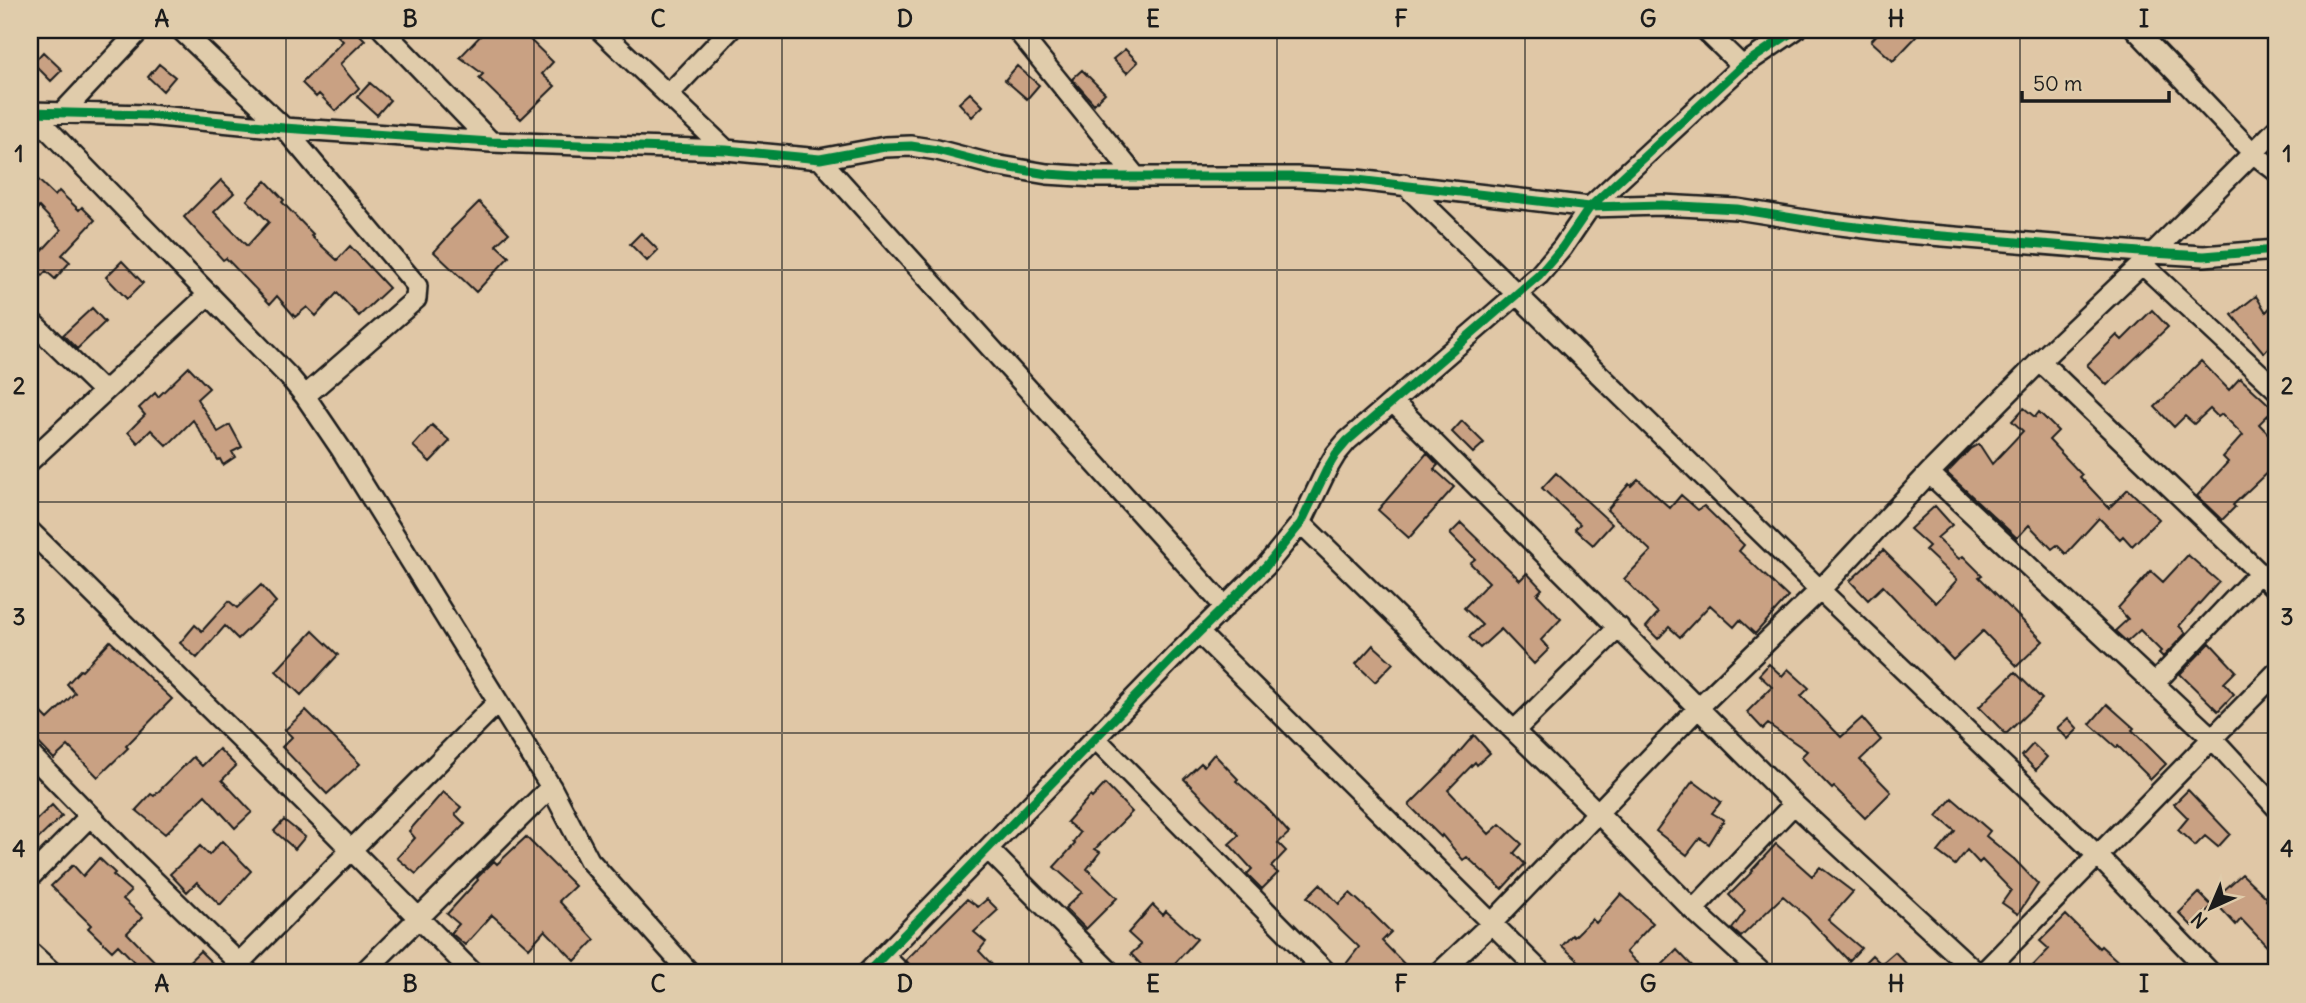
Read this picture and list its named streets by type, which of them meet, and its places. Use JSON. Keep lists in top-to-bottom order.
{
  "scale_bar": "50 m",
  "north": "bottom left",
  "grid": {
    "columns": [
      "A",
      "B",
      "C",
      "D",
      "E",
      "F",
      "G",
      "H",
      "I"
    ],
    "rows": [
      "1",
      "2",
      "3",
      "4"
    ]
  }
}
